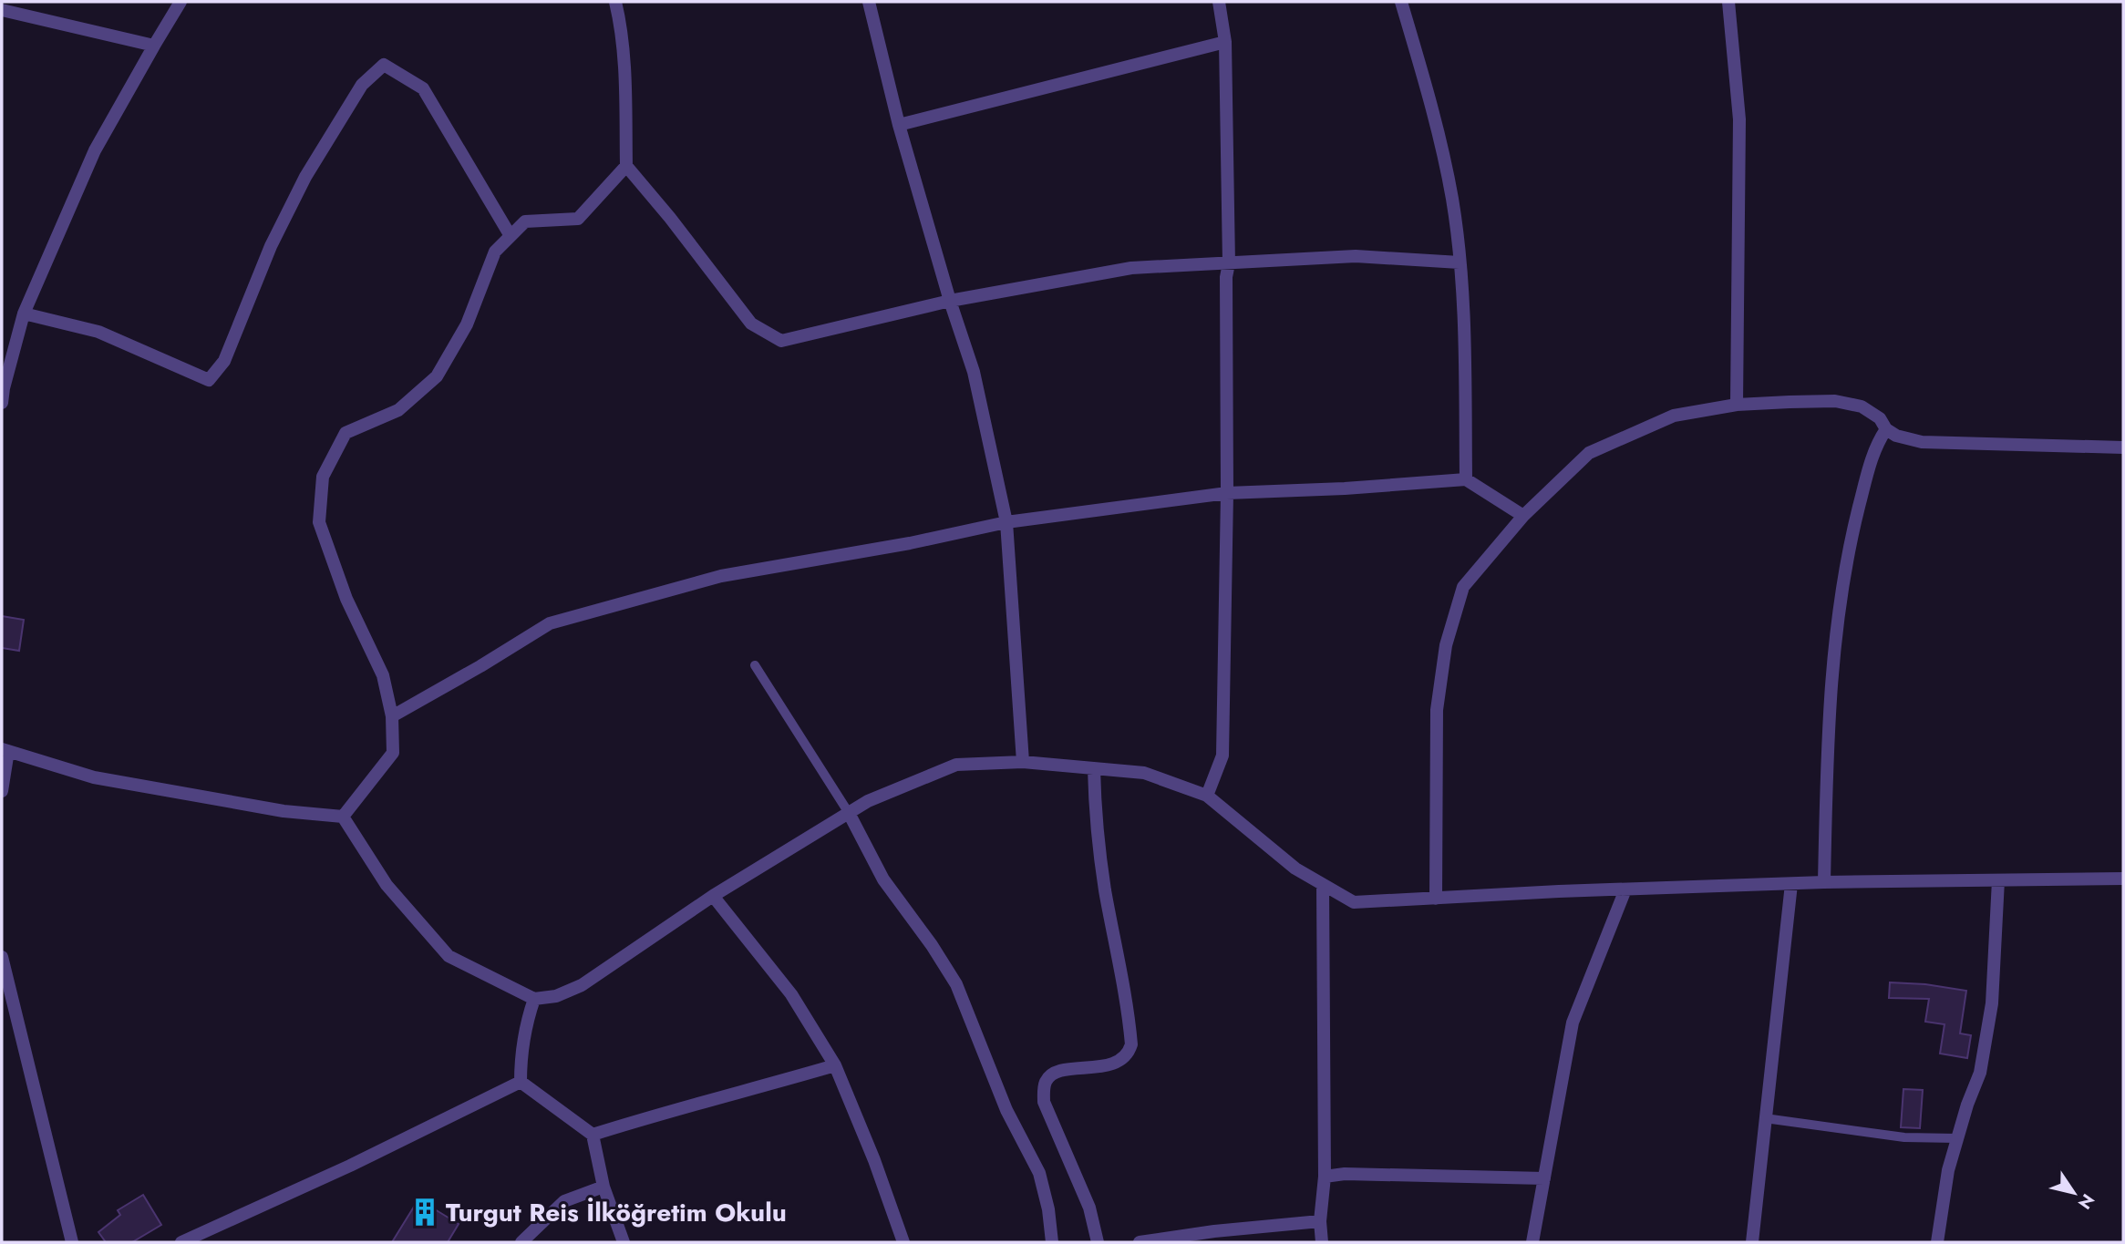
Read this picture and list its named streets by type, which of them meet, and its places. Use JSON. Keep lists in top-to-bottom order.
{
  "places": {
    "building": ["Turgut Reis İlköğretim Okulu"]
  },
  "north": "bottom right"
}
